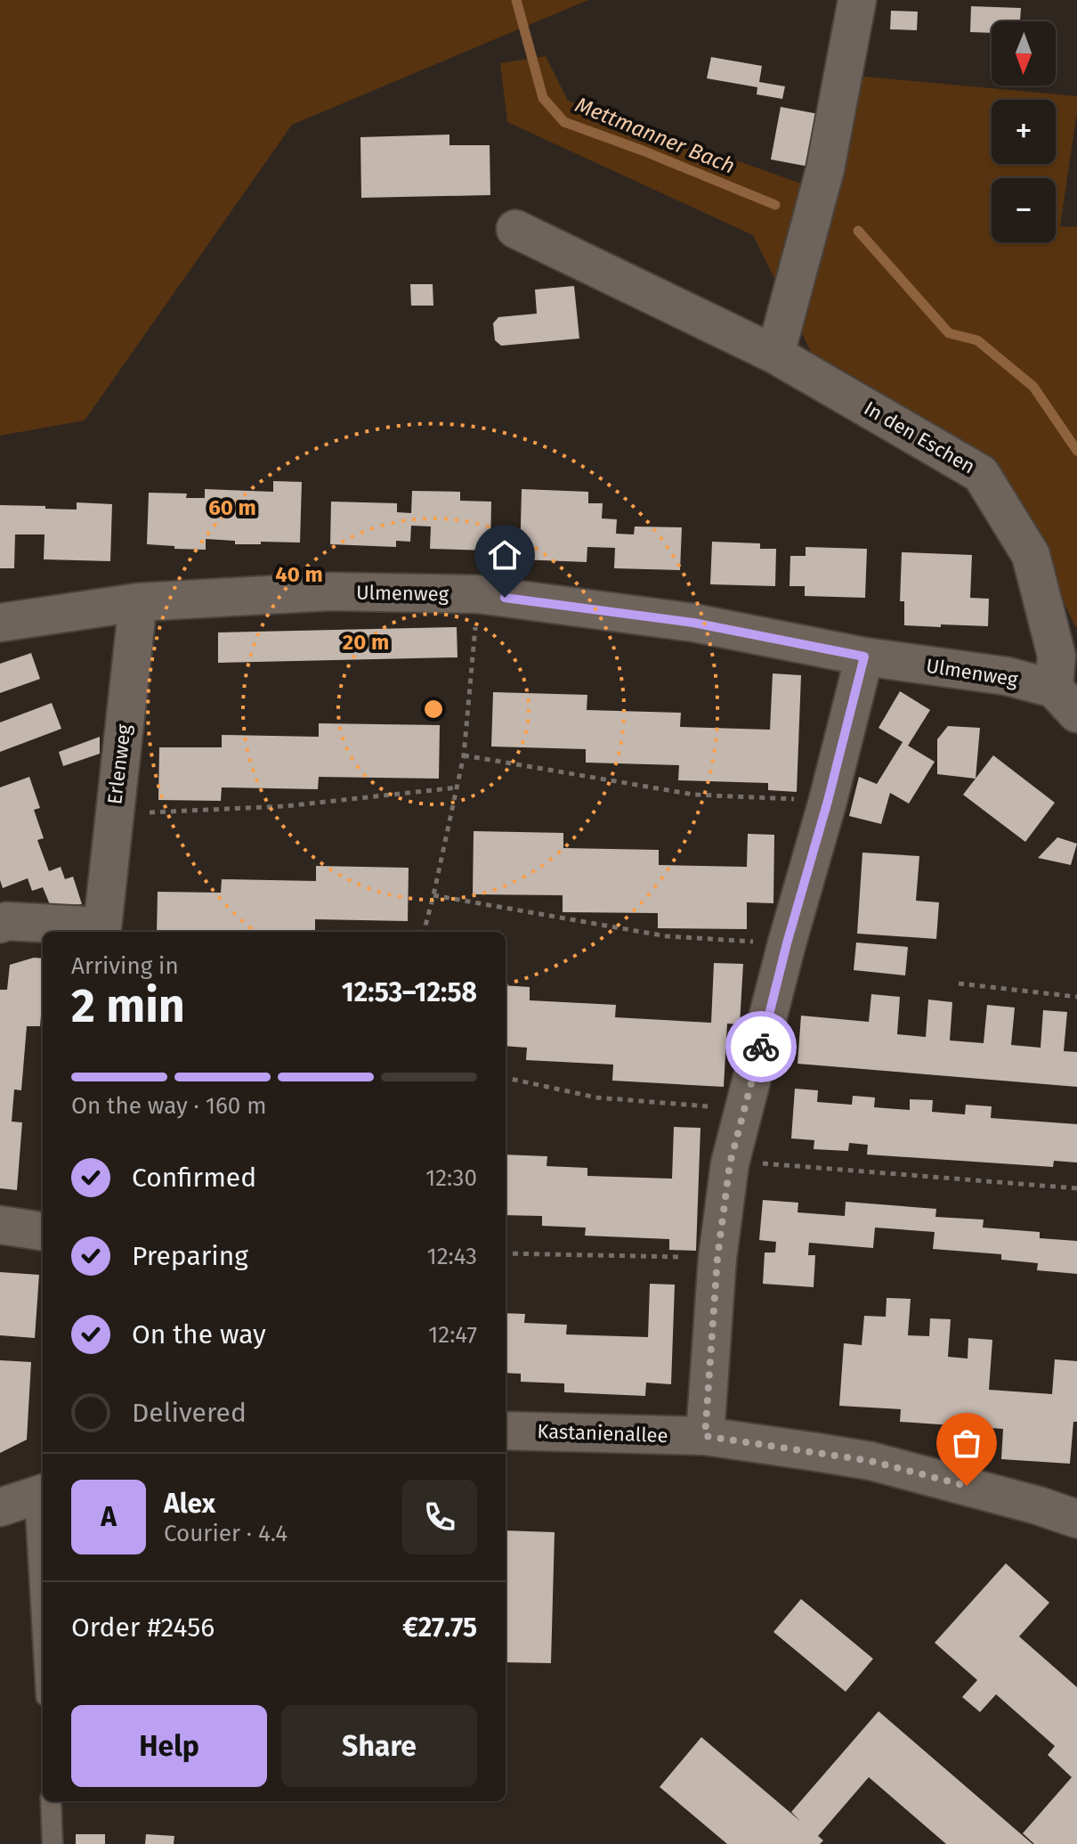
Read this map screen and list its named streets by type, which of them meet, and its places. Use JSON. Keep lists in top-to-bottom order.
{
  "streets": {
    "street": [
      "In den Eschen",
      "Ulmenweg",
      "Erlenweg",
      "Kastanienallee"
    ]
  },
  "crossings": [
    ["In den Eschen", "Ulmenweg"],
    ["Ulmenweg", "Erlenweg"]
  ],
  "water": ["Mettmanner Bach"],
  "north": "bottom",
  "page": {
    "map_buttons": ["+", "−"],
    "heading": ["2 min", "Arriving in", "12:53–12:58"],
    "panel": [
      "Alex",
      "Courier · 4.4",
      "Order #2456",
      "€27.75"
    ],
    "bar": "On the way · 160 m",
    "list": [
      ["Confirmed", "12:30"],
      ["Preparing", "12:43"],
      ["On the way", "12:47"],
      "Delivered"
    ],
    "round": "A",
    "buttons": ["Help", "Share"]
  },
  "rings": ["60 m", "40 m", "20 m"]
}
